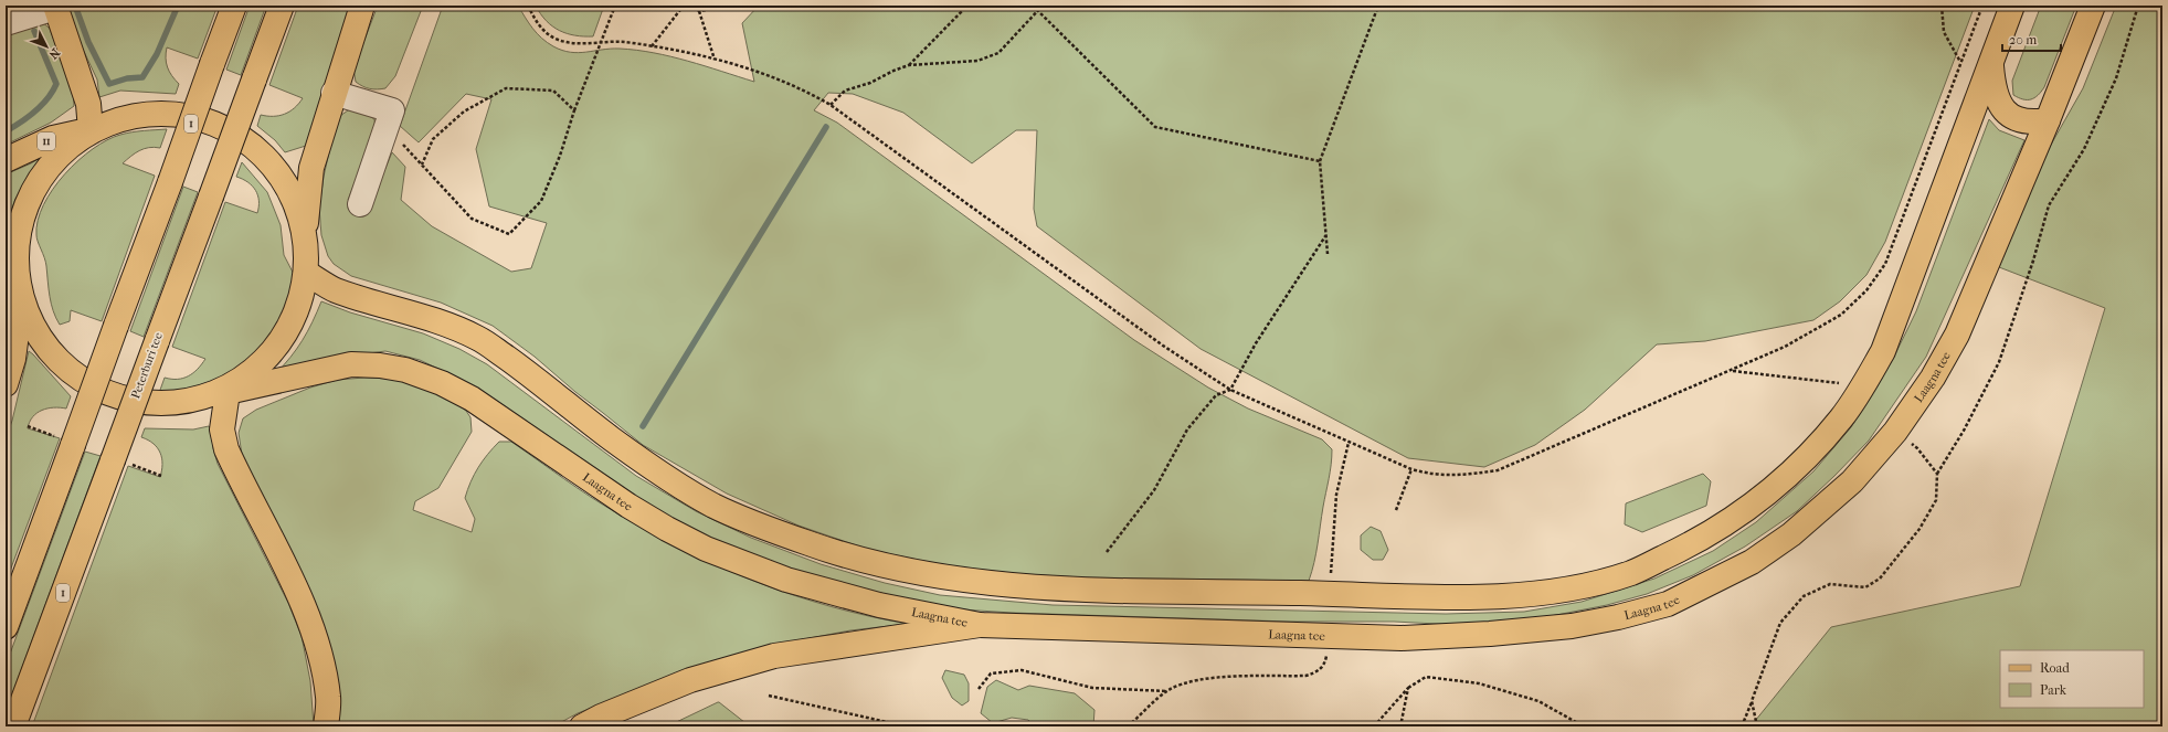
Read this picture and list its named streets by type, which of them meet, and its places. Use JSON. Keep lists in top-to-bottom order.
{
  "streets": {
    "main road": [
      "1",
      "11",
      "Peterburi tee",
      "Laagna tee"
    ]
  },
  "legend": ["Road", "Park"],
  "scale_bar": "20 m",
  "north": "bottom right"
}
